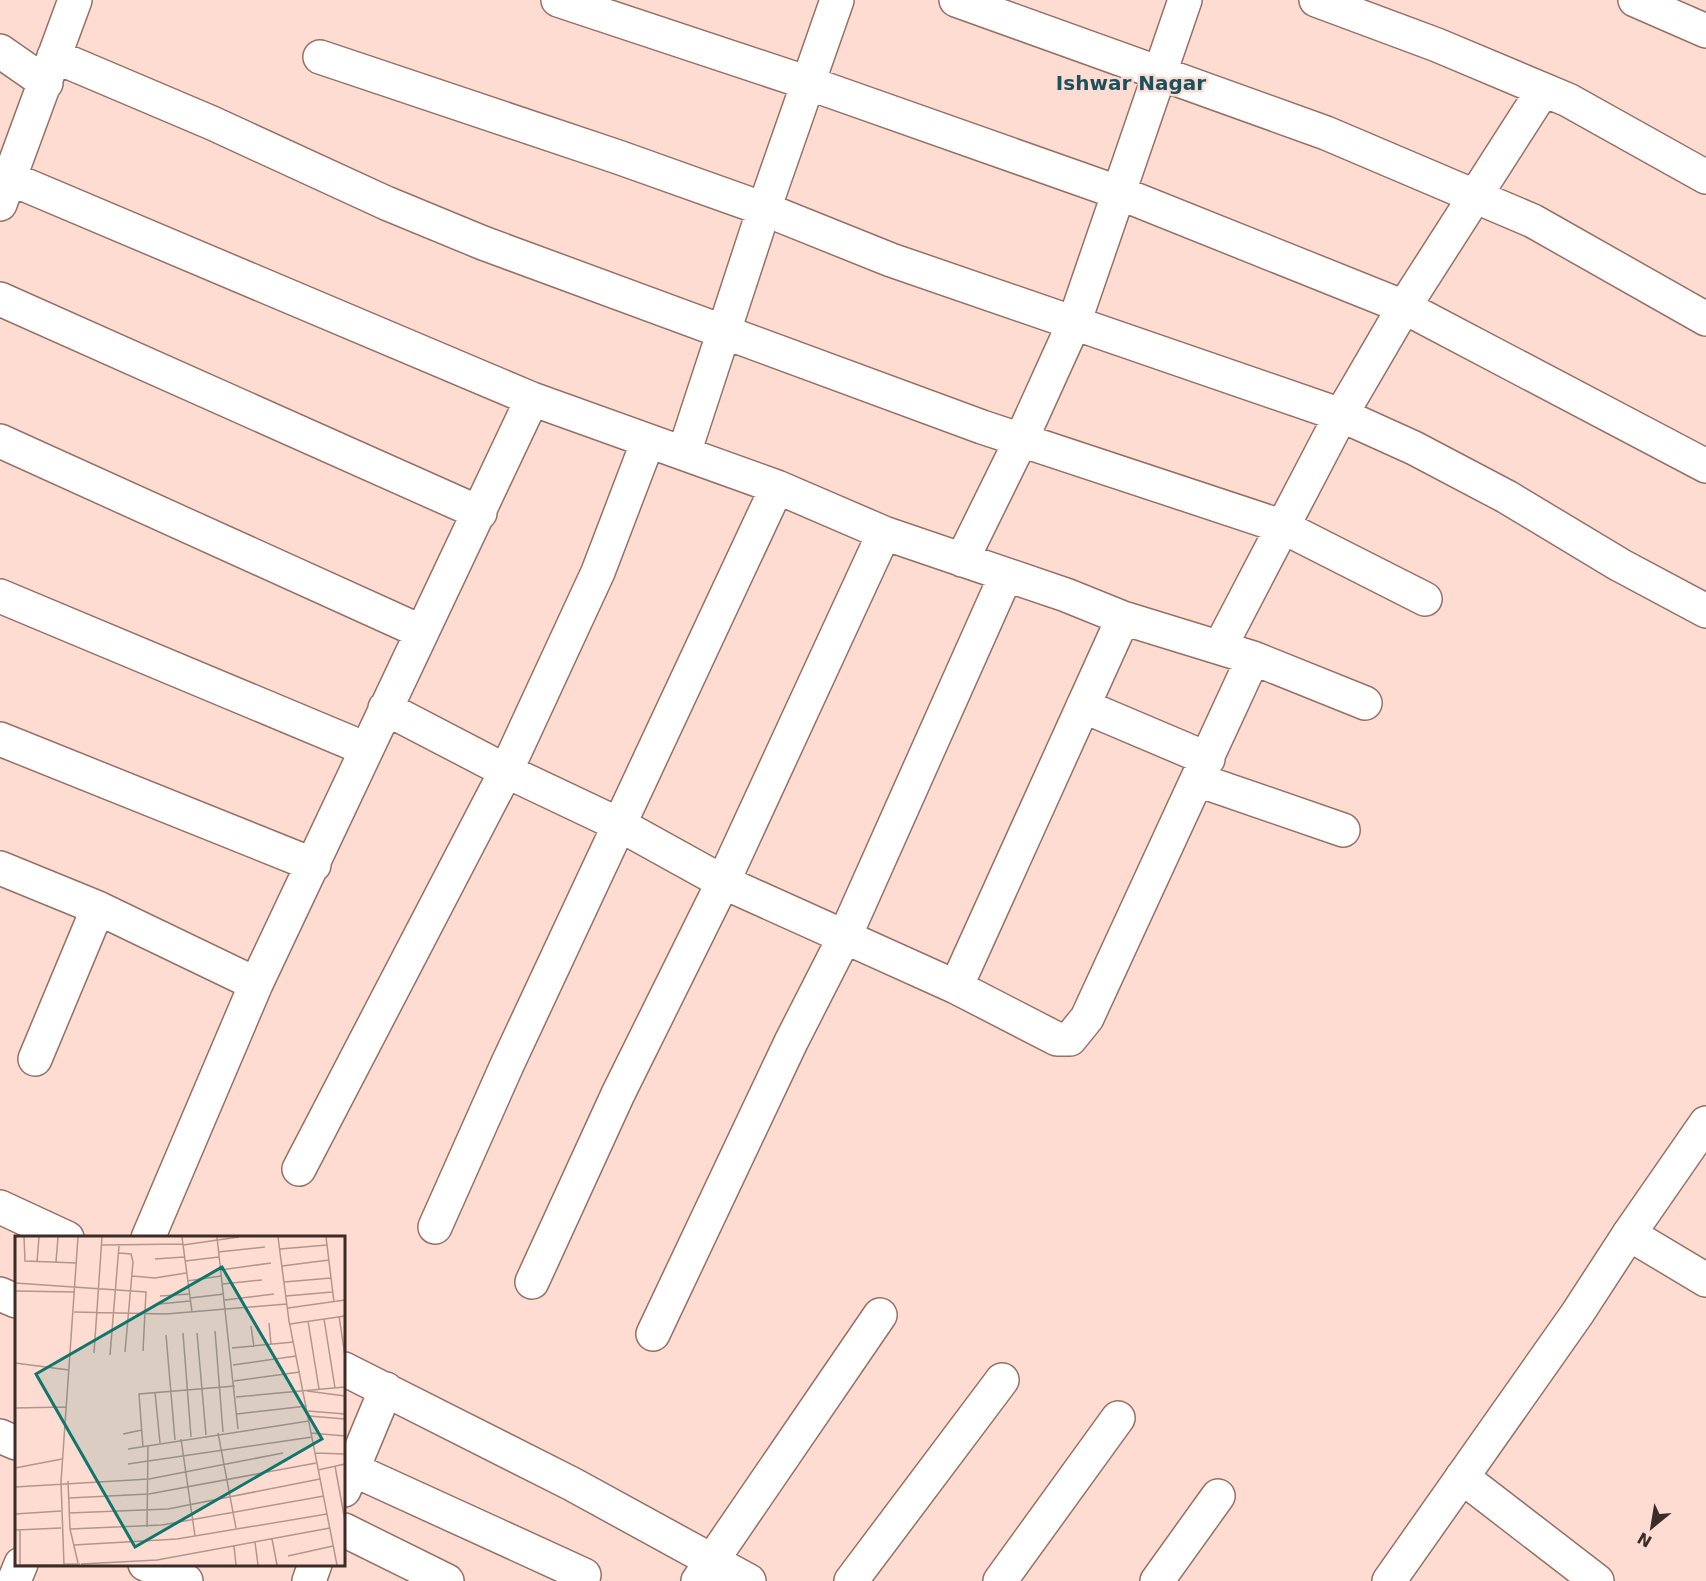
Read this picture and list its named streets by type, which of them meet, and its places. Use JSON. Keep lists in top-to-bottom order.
{
  "districts": ["Ishwar Nagar"],
  "north": "bottom left"
}
